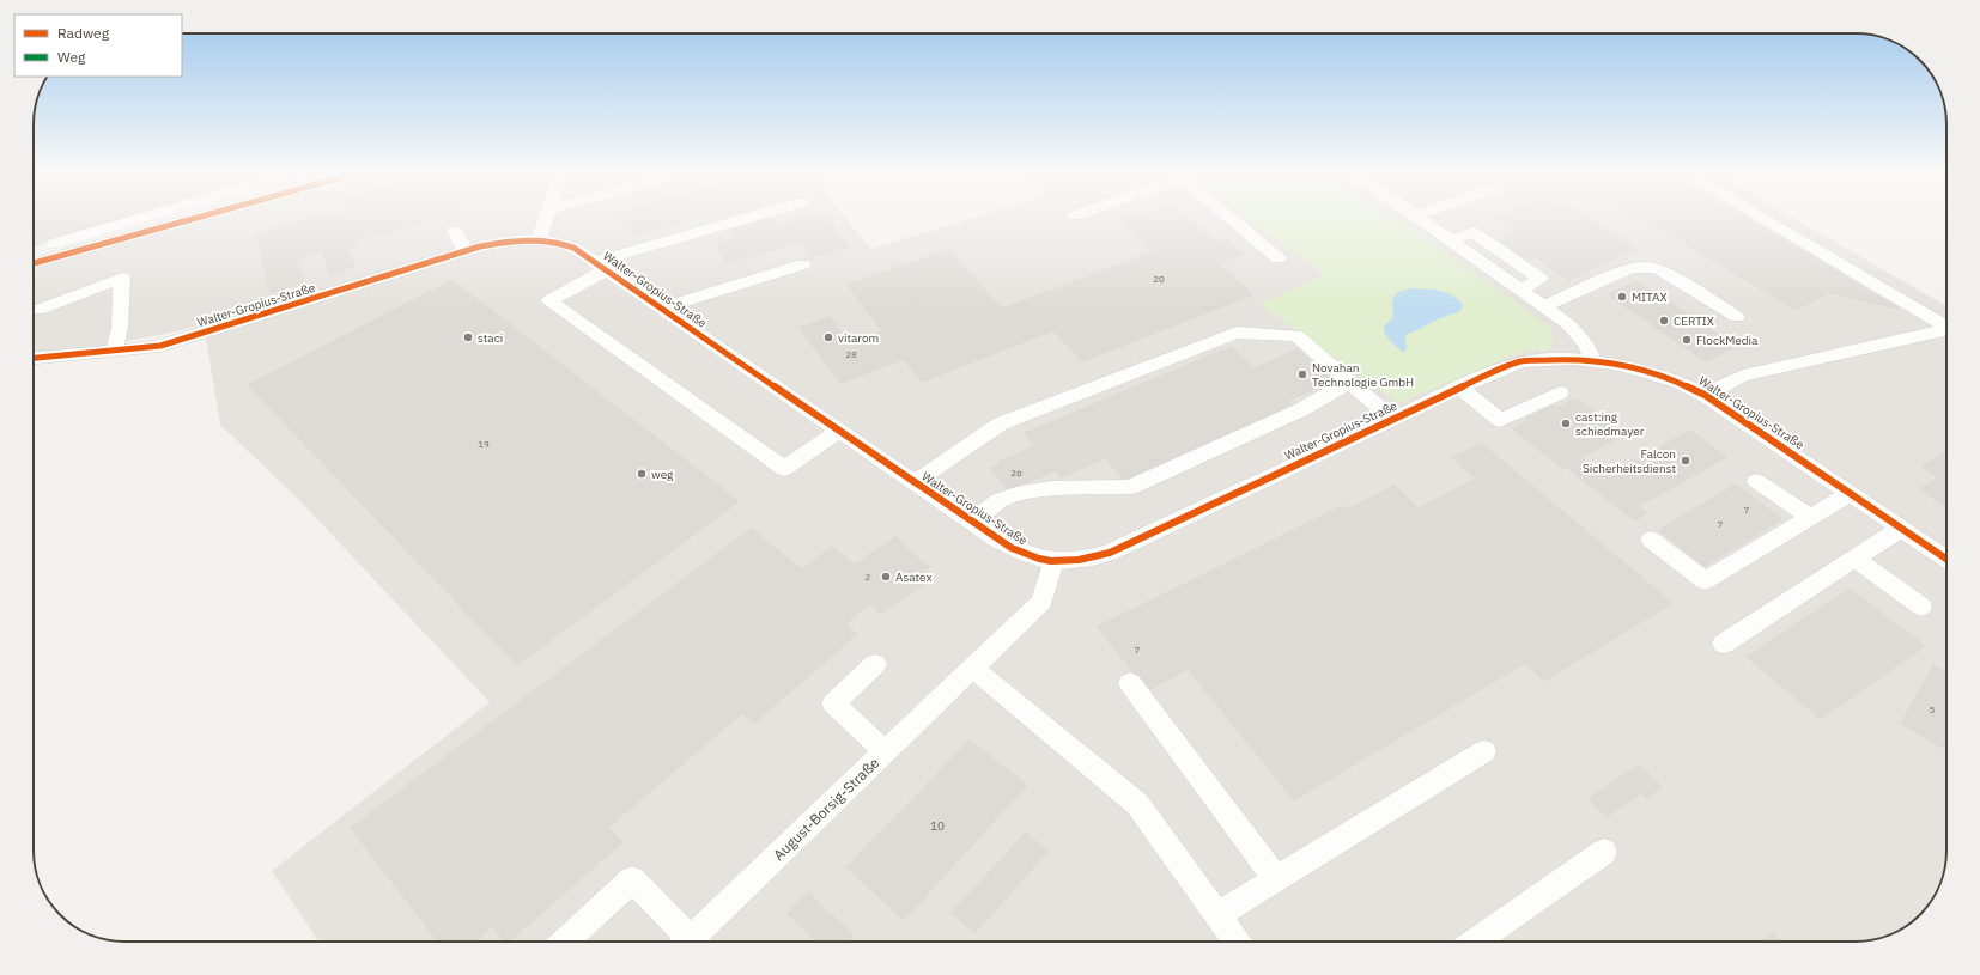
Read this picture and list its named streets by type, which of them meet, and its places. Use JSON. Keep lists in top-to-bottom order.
{
  "streets": {
    "street": ["Walter-Gropius-Straße", "August-Borsig-Straße"]
  },
  "crossings": [
    ["Walter-Gropius-Straße", "August-Borsig-Straße"]
  ],
  "places": [
    "MITAX",
    "CERTIX",
    "staci",
    "vitarom",
    "FlockMedia",
    "Novahan Technologie GmbH",
    "cast:ing schiedmayer",
    "Falcon Sicherheitsdienst",
    "weg",
    "Asatex"
  ],
  "house_numbers": [
    "20",
    "28",
    "19",
    "26",
    "7",
    "7",
    "2",
    "7",
    "5",
    "10"
  ],
  "legend": ["Radweg", "Weg"]
}
